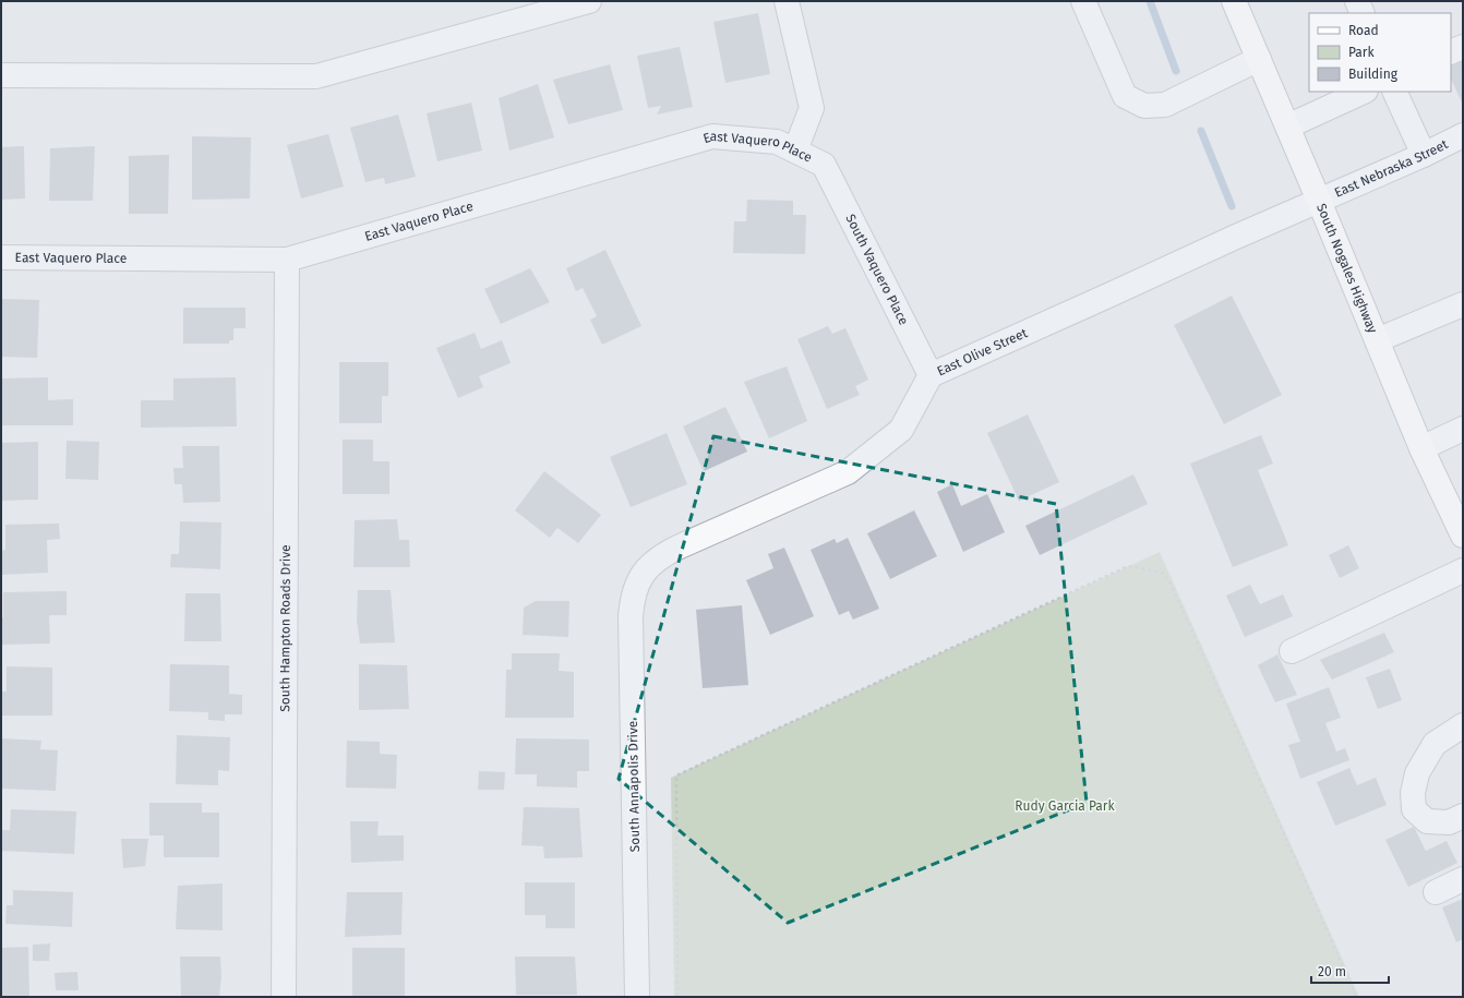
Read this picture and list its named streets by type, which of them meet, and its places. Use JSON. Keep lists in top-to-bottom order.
{
  "streets": {
    "main road": ["South Nogales Highway"],
    "street": [
      "East Vaquero Place",
      "East Nebraska Street",
      "South Vaquero Place",
      "East Olive Street",
      "South Hampton Roads Drive",
      "South Annapolis Drive"
    ]
  },
  "crossings": [
    ["East Vaquero Place", "South Vaquero Place"],
    ["East Vaquero Place", "South Hampton Roads Drive"],
    ["East Nebraska Street", "South Nogales Highway"],
    ["East Nebraska Street", "East Olive Street"],
    ["South Nogales Highway", "East Olive Street"],
    ["South Vaquero Place", "East Olive Street"],
    ["East Olive Street", "South Annapolis Drive"]
  ],
  "parks": ["Rudy Garcia Park"],
  "legend": ["Road", "Park", "Building"],
  "scale_bar": "20 m"
}
